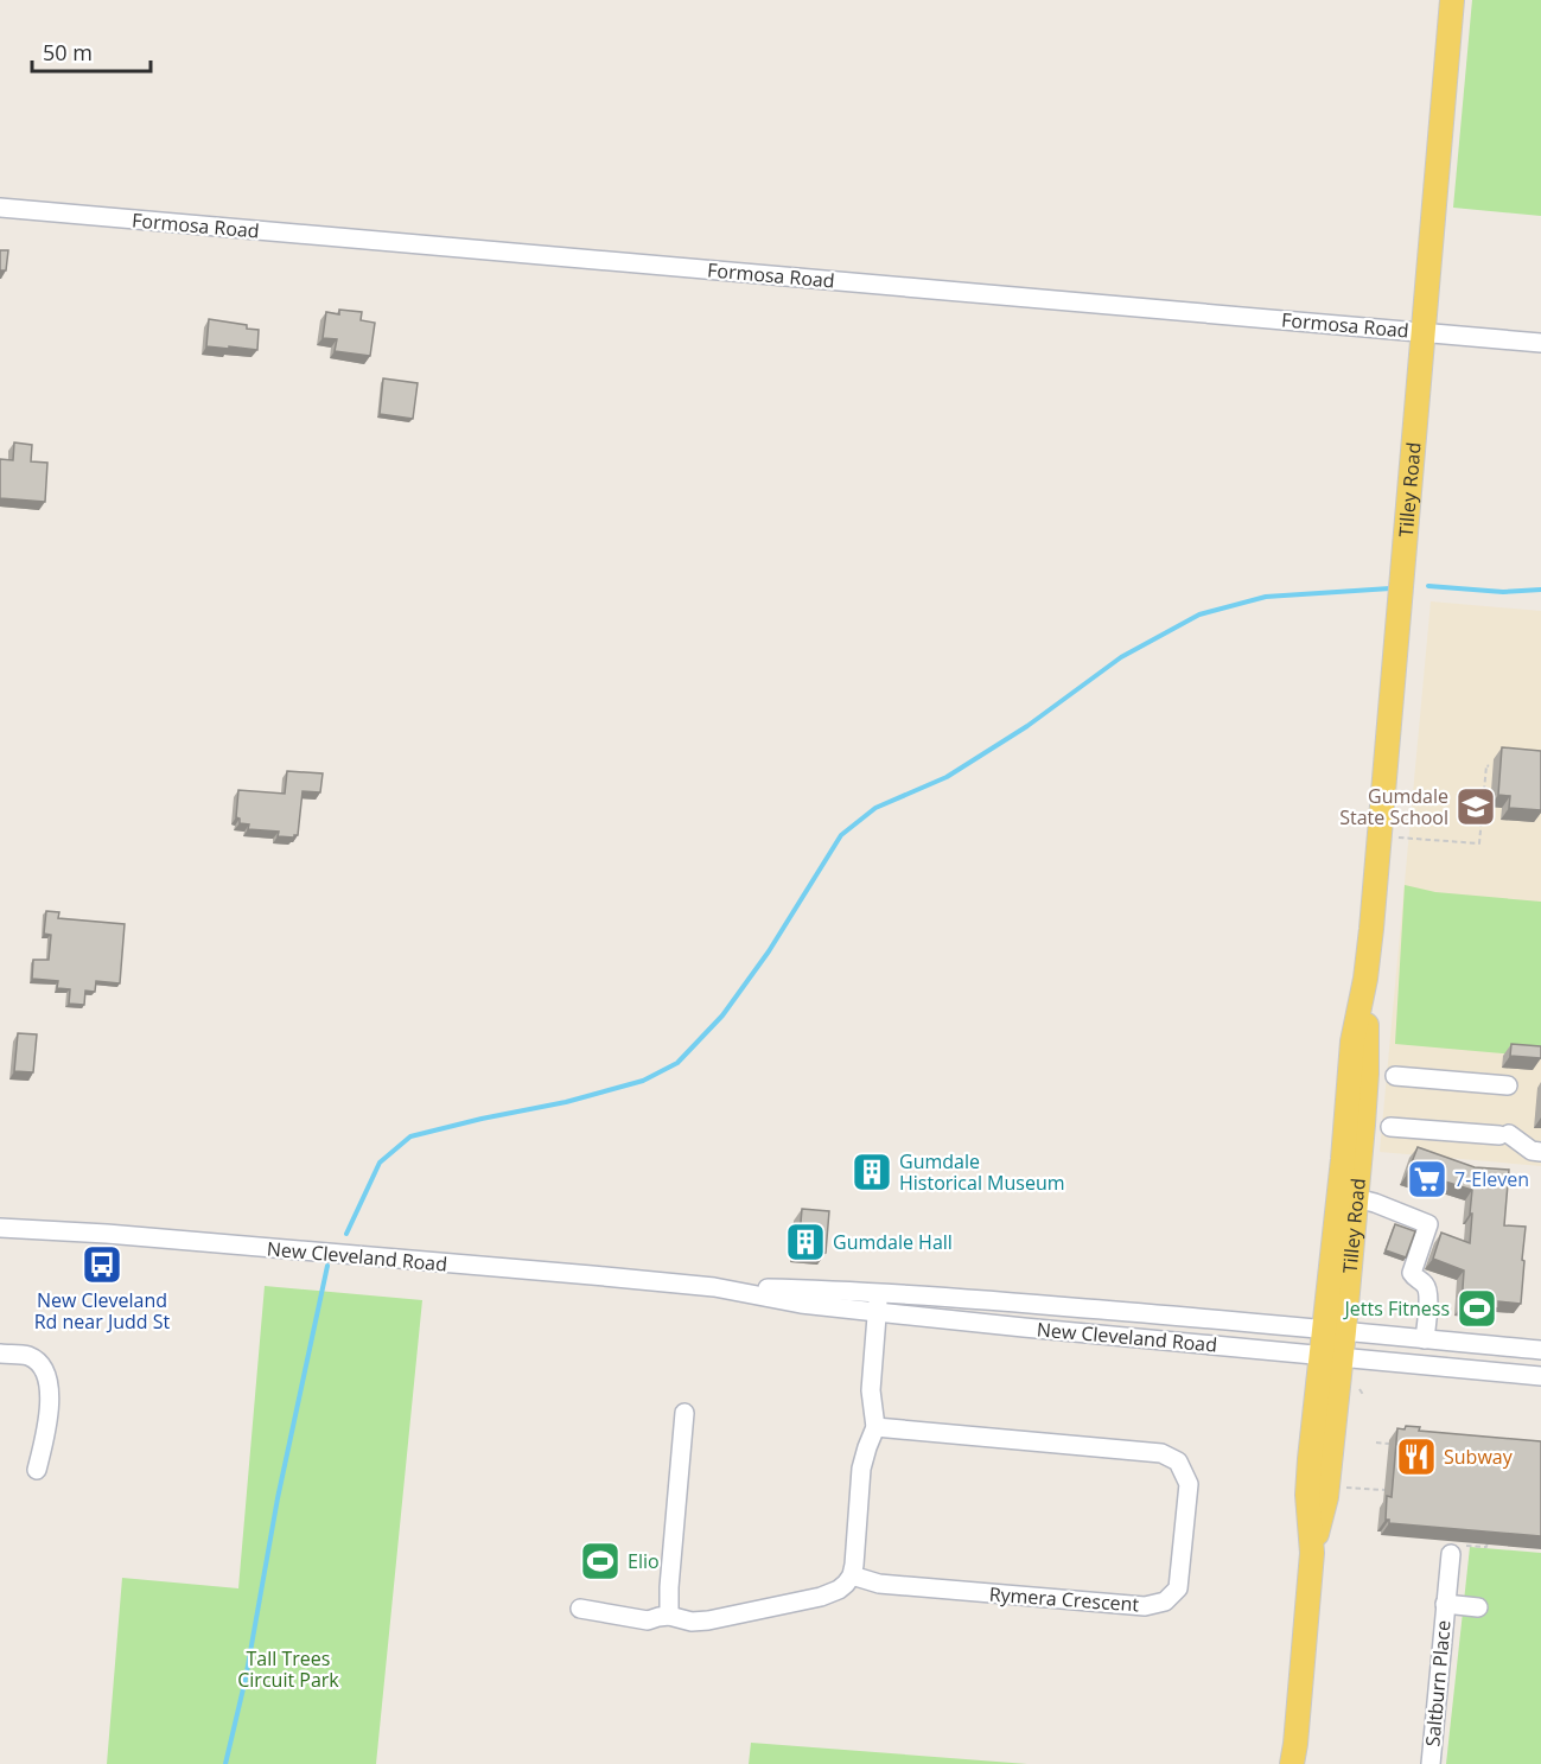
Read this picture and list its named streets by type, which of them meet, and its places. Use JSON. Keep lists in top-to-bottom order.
{
  "streets": {
    "main road": ["Tilley Road"],
    "street": [
      "Formosa Road",
      "New Cleveland Road",
      "Rymera Crescent",
      "Saltburn Place"
    ]
  },
  "crossings": [
    ["Formosa Road", "Tilley Road"],
    ["Tilley Road", "New Cleveland Road"]
  ],
  "parks": ["Tall Trees Circuit Park"],
  "places": {
    "school or university": ["Gumdale State School"],
    "building": ["Gumdale Historical Museum", "Gumdale Hall"],
    "supermarket": ["7-Eleven"],
    "bus stop": ["New Cleveland Rd near Judd St"],
    "sports": ["Jetts Fitness", "Elio"],
    "restaurant": ["Subway"]
  },
  "scale_bar": "50 m"
}
